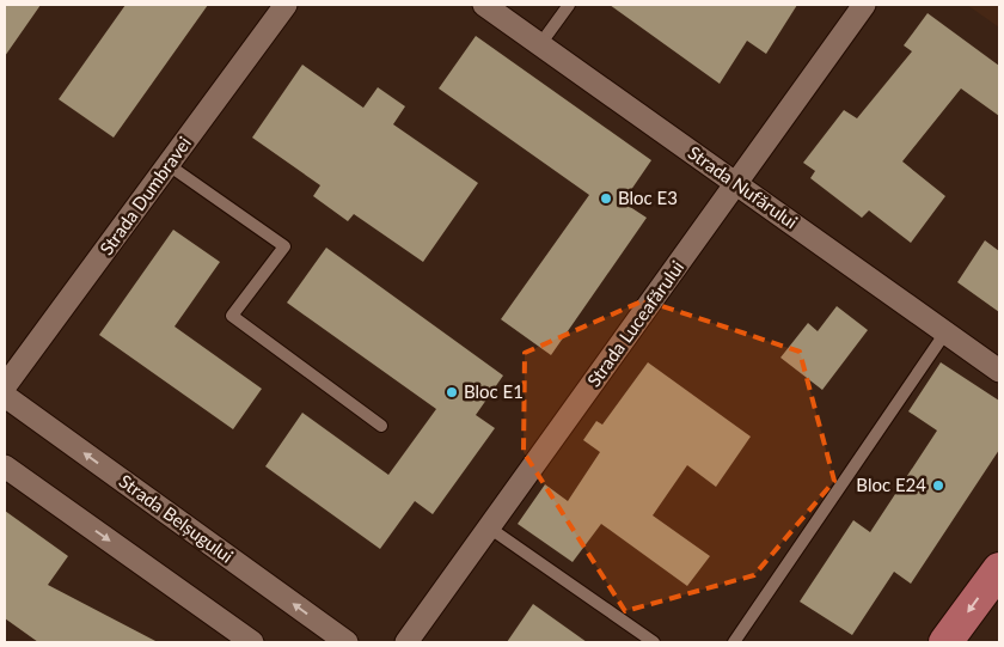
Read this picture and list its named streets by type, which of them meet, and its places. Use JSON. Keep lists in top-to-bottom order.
{
  "streets": {
    "street": [
      "Strada Nufărului",
      "Strada Dumbravei",
      "Strada Luceafărului",
      "Strada Belșugului"
    ]
  },
  "crossings": [
    ["Strada Nufărului", "Strada Luceafărului"]
  ],
  "places": ["Bloc E3", "Bloc E1", "Bloc E24"]
}
